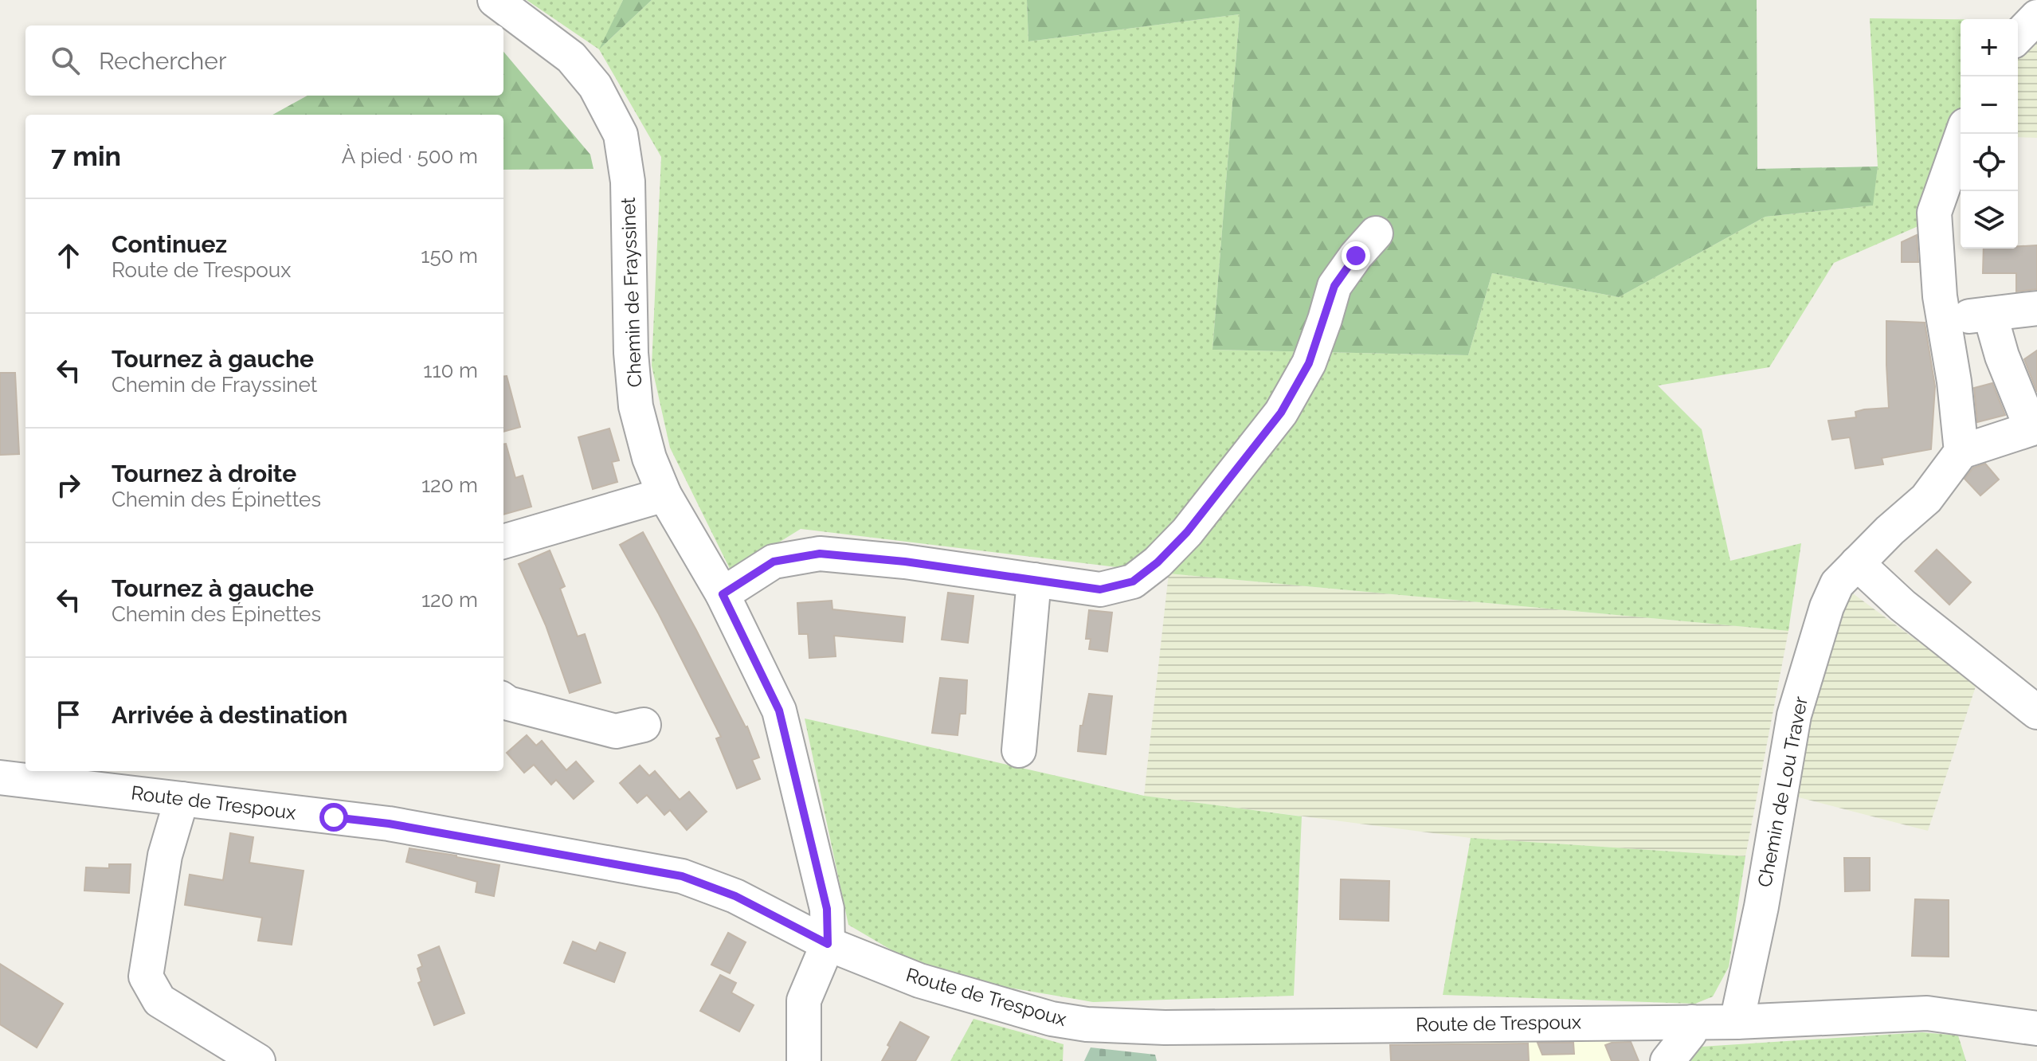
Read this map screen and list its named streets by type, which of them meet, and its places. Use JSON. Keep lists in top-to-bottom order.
{
  "streets": {
    "street": ["Chemin de Frayssinet", "Chemin de Lou Traver", "Route de Trespoux"]
  },
  "crossings": [
    ["Chemin de Frayssinet", "Route de Trespoux"],
    ["Chemin de Lou Traver", "Route de Trespoux"]
  ],
  "page": {
    "map_buttons": ["+", "−"],
    "search": "Rechercher",
    "heading": ["7 min", "À pied · 500 m"],
    "list": [
      ["Continuez", "Route de Trespoux", "150 m"],
      ["Tournez à gauche", "Chemin de Frayssinet", "110 m"],
      ["Tournez à droite", "Chemin des Épinettes", "120 m"],
      ["Tournez à gauche", "Chemin des Épinettes", "120 m"],
      "Arrivée à destination"
    ]
  }
}
